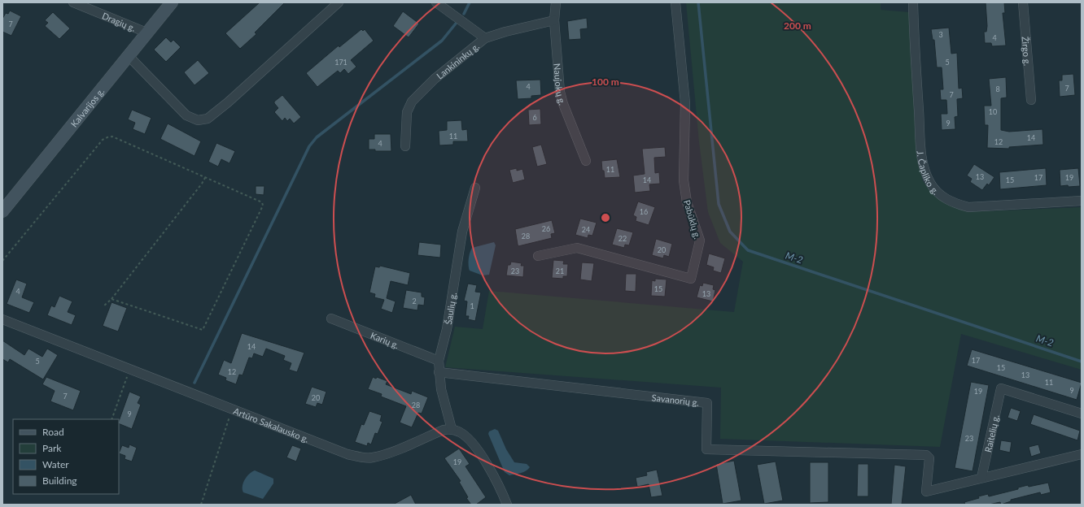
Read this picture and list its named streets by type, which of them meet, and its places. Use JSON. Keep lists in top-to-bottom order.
{
  "streets": {
    "main road": ["Kalvarijos g."],
    "street": [
      "Dragių g.",
      "Žirgo g.",
      "Lankininkų g.",
      "Naujokų g.",
      "J. Čapliko g.",
      "Pabūklų g.",
      "Šaulių g.",
      "Karių g.",
      "Savanorių g.",
      "Artūro Sakalausko g.",
      "Raitelių g."
    ]
  },
  "crossings": [
    ["Dragių g.", "Kalvarijos g."],
    ["Lankininkų g.", "Naujokų g."],
    ["Šaulių g.", "Karių g."],
    ["Šaulių g.", "Savanorių g."],
    ["Šaulių g.", "Artūro Sakalausko g."],
    ["Savanorių g.", "Raitelių g."]
  ],
  "water": ["M-2"],
  "house_numbers": [
    "7",
    "3",
    "4",
    "171",
    "5",
    "4",
    "7",
    "8",
    "7",
    "10",
    "6",
    "9",
    "11",
    "14",
    "12",
    "4",
    "11",
    "13",
    "17",
    "19",
    "14",
    "15",
    "16",
    "26",
    "24",
    "28",
    "22",
    "20",
    "23",
    "21",
    "15",
    "4",
    "13",
    "2",
    "1",
    "14",
    "17",
    "5",
    "15",
    "12",
    "13",
    "11",
    "9",
    "19",
    "7",
    "20",
    "28",
    "9",
    "23",
    "19"
  ],
  "legend": [
    "Road",
    "Park",
    "Water",
    "Building"
  ],
  "rings": ["200 m", "100 m"]
}
